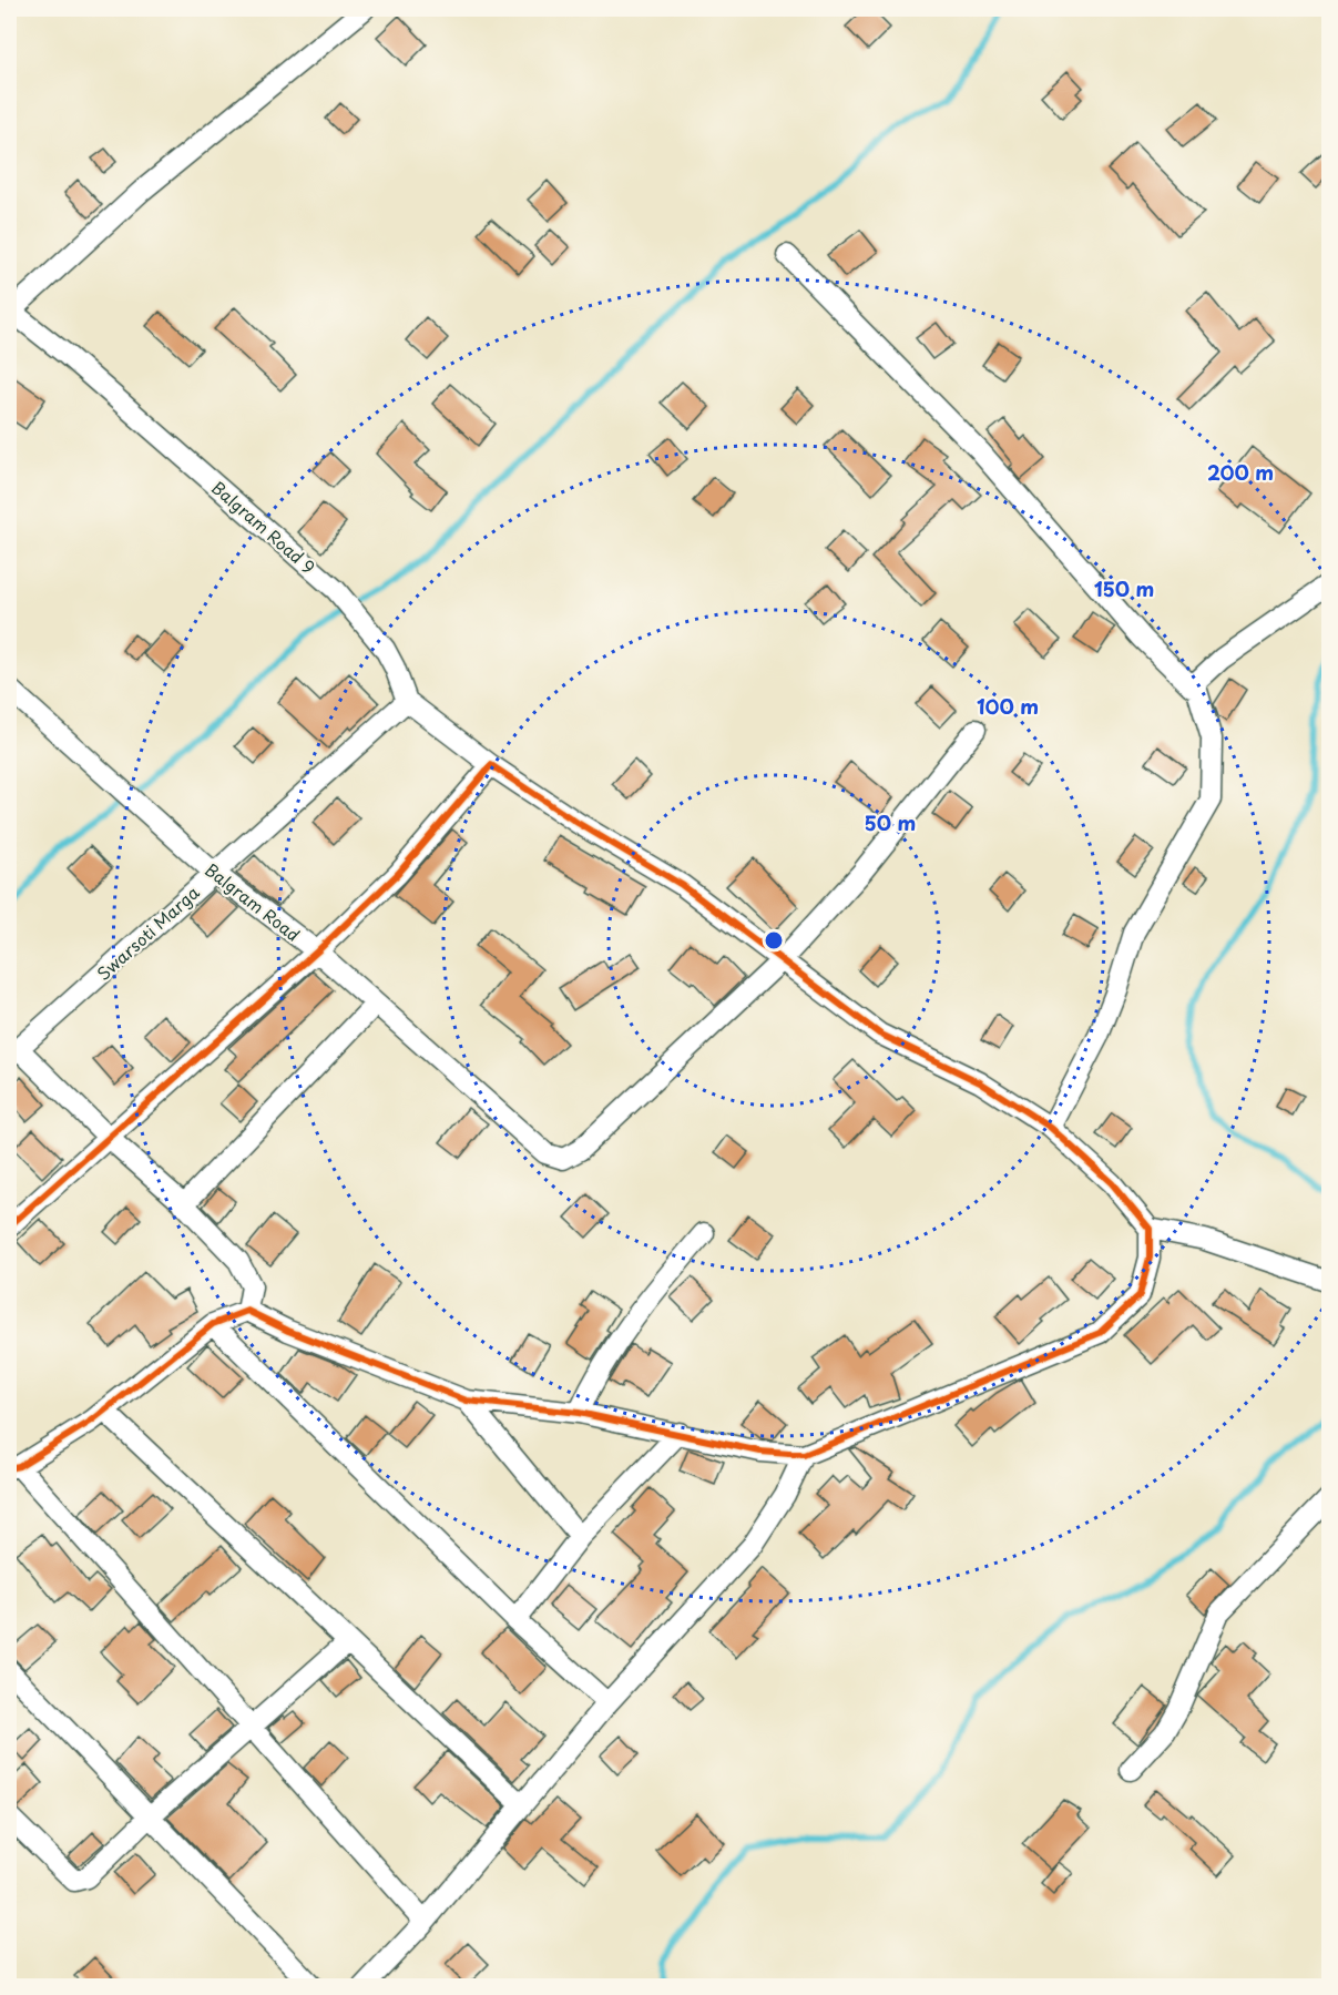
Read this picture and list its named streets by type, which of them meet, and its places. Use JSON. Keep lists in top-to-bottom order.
{
  "streets": {
    "street": ["Balgram Road 9", "Balgram Road", "Swarsoti Marga"]
  },
  "crossings": [
    ["Balgram Road 9", "Swarsoti Marga"],
    ["Balgram Road", "Swarsoti Marga"]
  ],
  "rings": [
    "200 m",
    "150 m",
    "100 m",
    "50 m"
  ]
}
